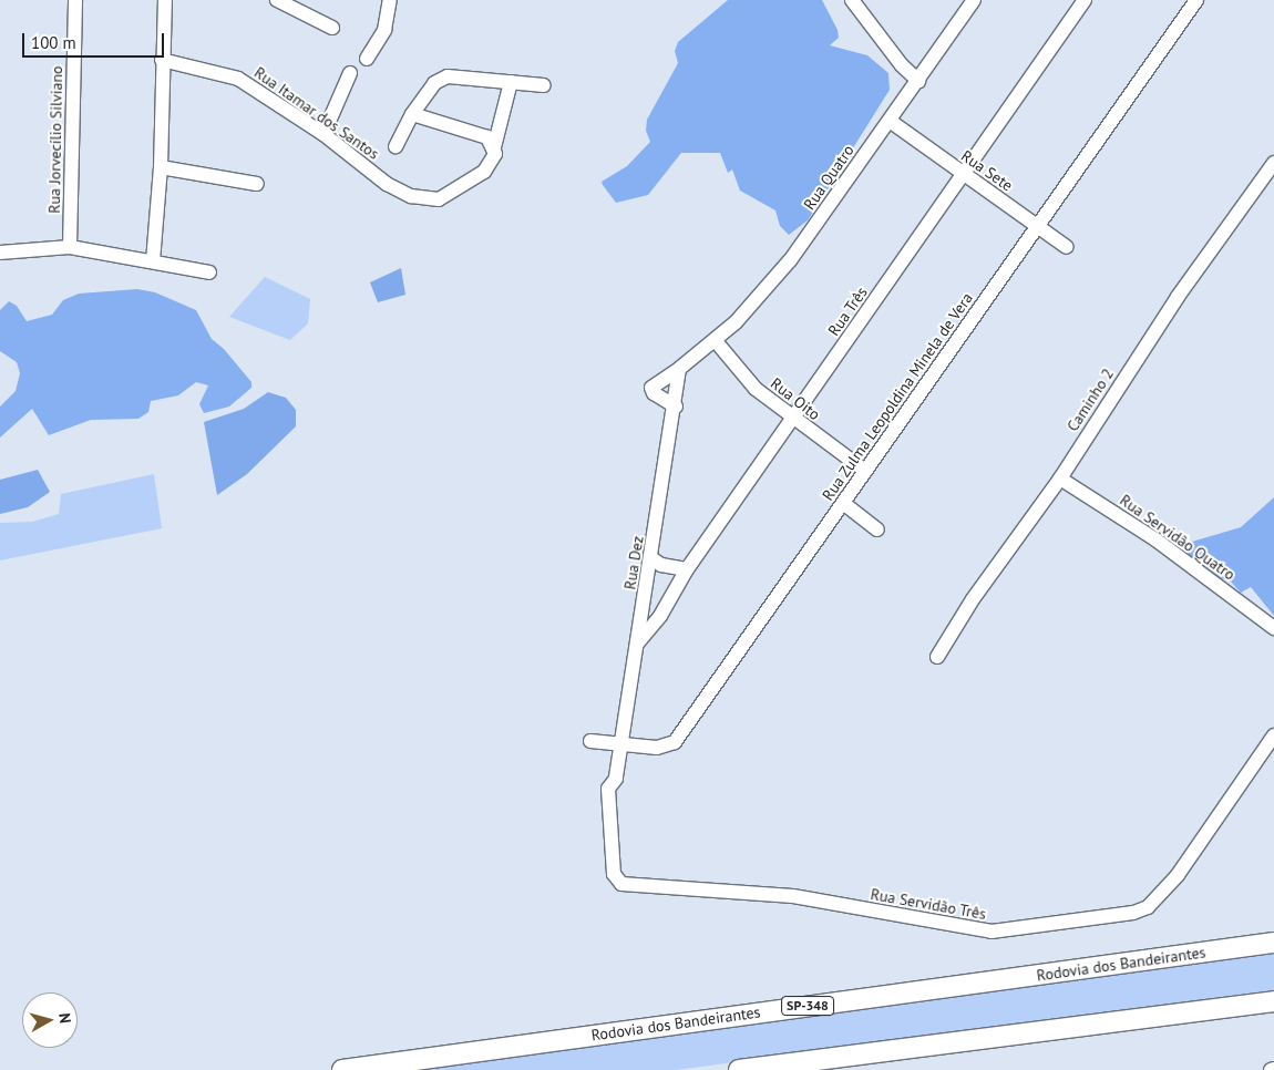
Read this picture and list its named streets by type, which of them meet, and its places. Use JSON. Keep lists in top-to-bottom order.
{
  "streets": {
    "highway": ["Rodovia dos Bandeirantes", "SP-348"],
    "street": [
      "Rua Itamar dos Santos",
      "Rua Jorvecílio Silviano",
      "Rua Sete",
      "Rua Quatro",
      "Rua Três",
      "Rua Zulma Leopoldina Minela de Vera",
      "Rua Oito",
      "Caminho 2",
      "Rua Servidão Quatro",
      "Rua Dez",
      "Rua Servidão Três"
    ]
  },
  "crossings": [
    ["Rua Sete", "Rua Quatro"],
    ["Rua Sete", "Rua Três"],
    ["Rua Sete", "Rua Zulma Leopoldina Minela de Vera"],
    ["Rua Quatro", "Rua Oito"],
    ["Rua Quatro", "Rua Dez"],
    ["Rua Três", "Rua Oito"],
    ["Rua Três", "Rua Dez"],
    ["Rua Zulma Leopoldina Minela de Vera", "Rua Oito"],
    ["Rua Zulma Leopoldina Minela de Vera", "Rua Dez"],
    ["Caminho 2", "Rua Servidão Quatro"],
    ["Rua Dez", "Rua Servidão Três"]
  ],
  "scale_bar": "100 m",
  "north": "right"
}
